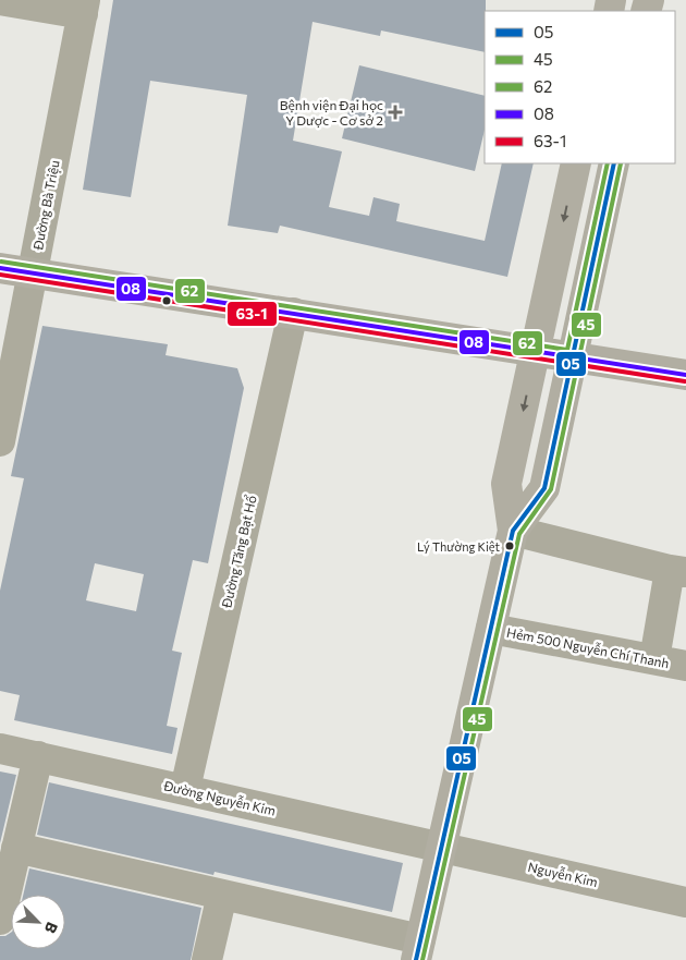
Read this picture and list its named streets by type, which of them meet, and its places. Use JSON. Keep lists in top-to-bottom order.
{
  "streets": {
    "street": [
      "Đường Bà Triệu",
      "Đường Tăng Bạt Hổ",
      "Hẻm 500 Nguyễn Chí Thanh",
      "Đường Nguyễn Kim",
      "Nguyễn Kim"
    ]
  },
  "crossings": [
    ["Đường Tăng Bạt Hổ", "Đường Nguyễn Kim"],
    ["Đường Nguyễn Kim", "Nguyễn Kim"]
  ],
  "places": {
    "health": ["Bệnh viện Đại học Y Dược - Cơ sở 2"],
    "other": ["Lý Thường Kiệt"]
  },
  "lines": [
    "transit line 05",
    "transit line 45",
    "transit line 62",
    "transit line 08",
    "transit line 63-1"
  ],
  "legend": [
    "05",
    "45",
    "62",
    "08",
    "63-1"
  ],
  "north": "bottom right"
}
